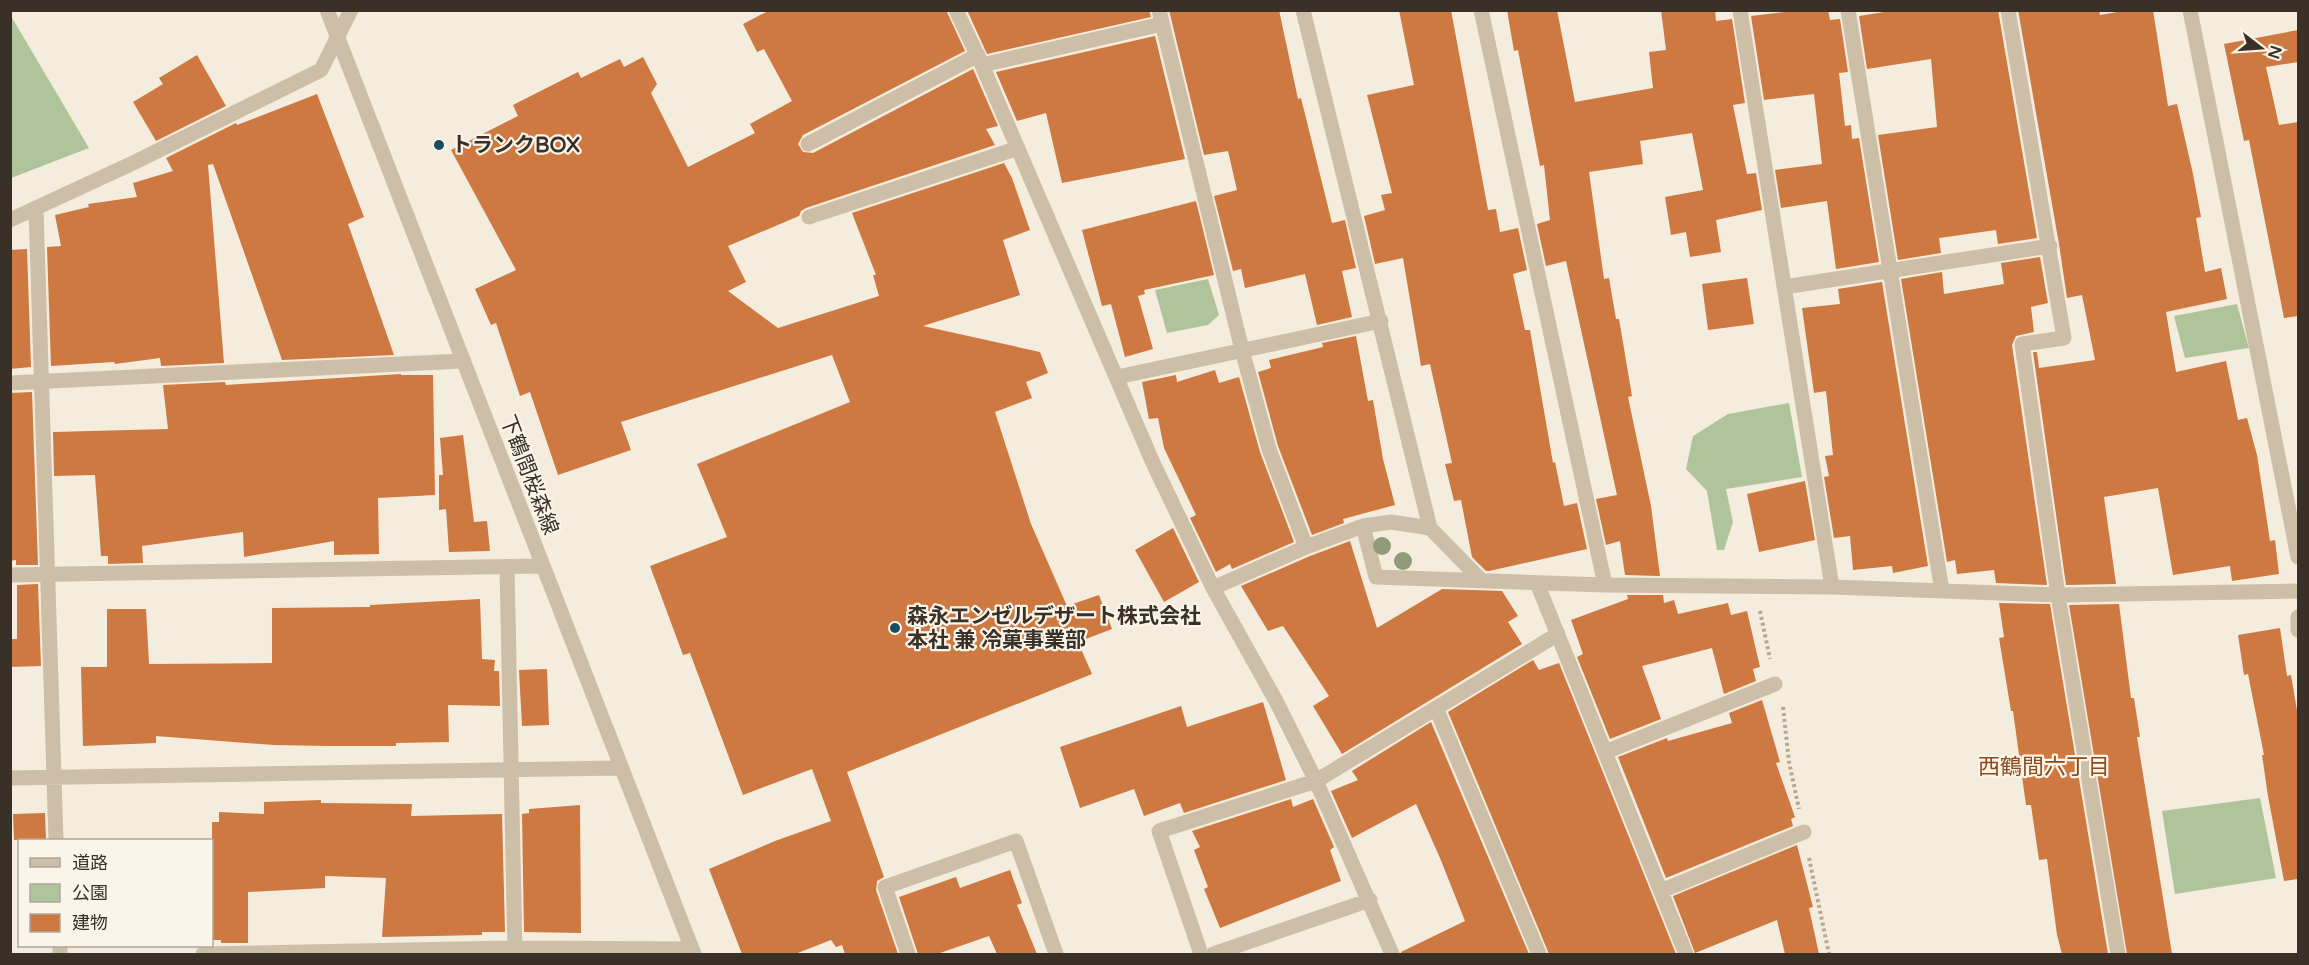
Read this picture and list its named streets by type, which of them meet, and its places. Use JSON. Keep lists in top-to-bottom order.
{
  "streets": {
    "street": ["下鶴間桜森線"]
  },
  "districts": ["西鶴間六丁目"],
  "places": ["トランクBOX", "森永エンゼルデザート株式会社 本社 兼 冷菓事業部"],
  "legend": ["道路", "公園", "建物"],
  "north": "right"
}
